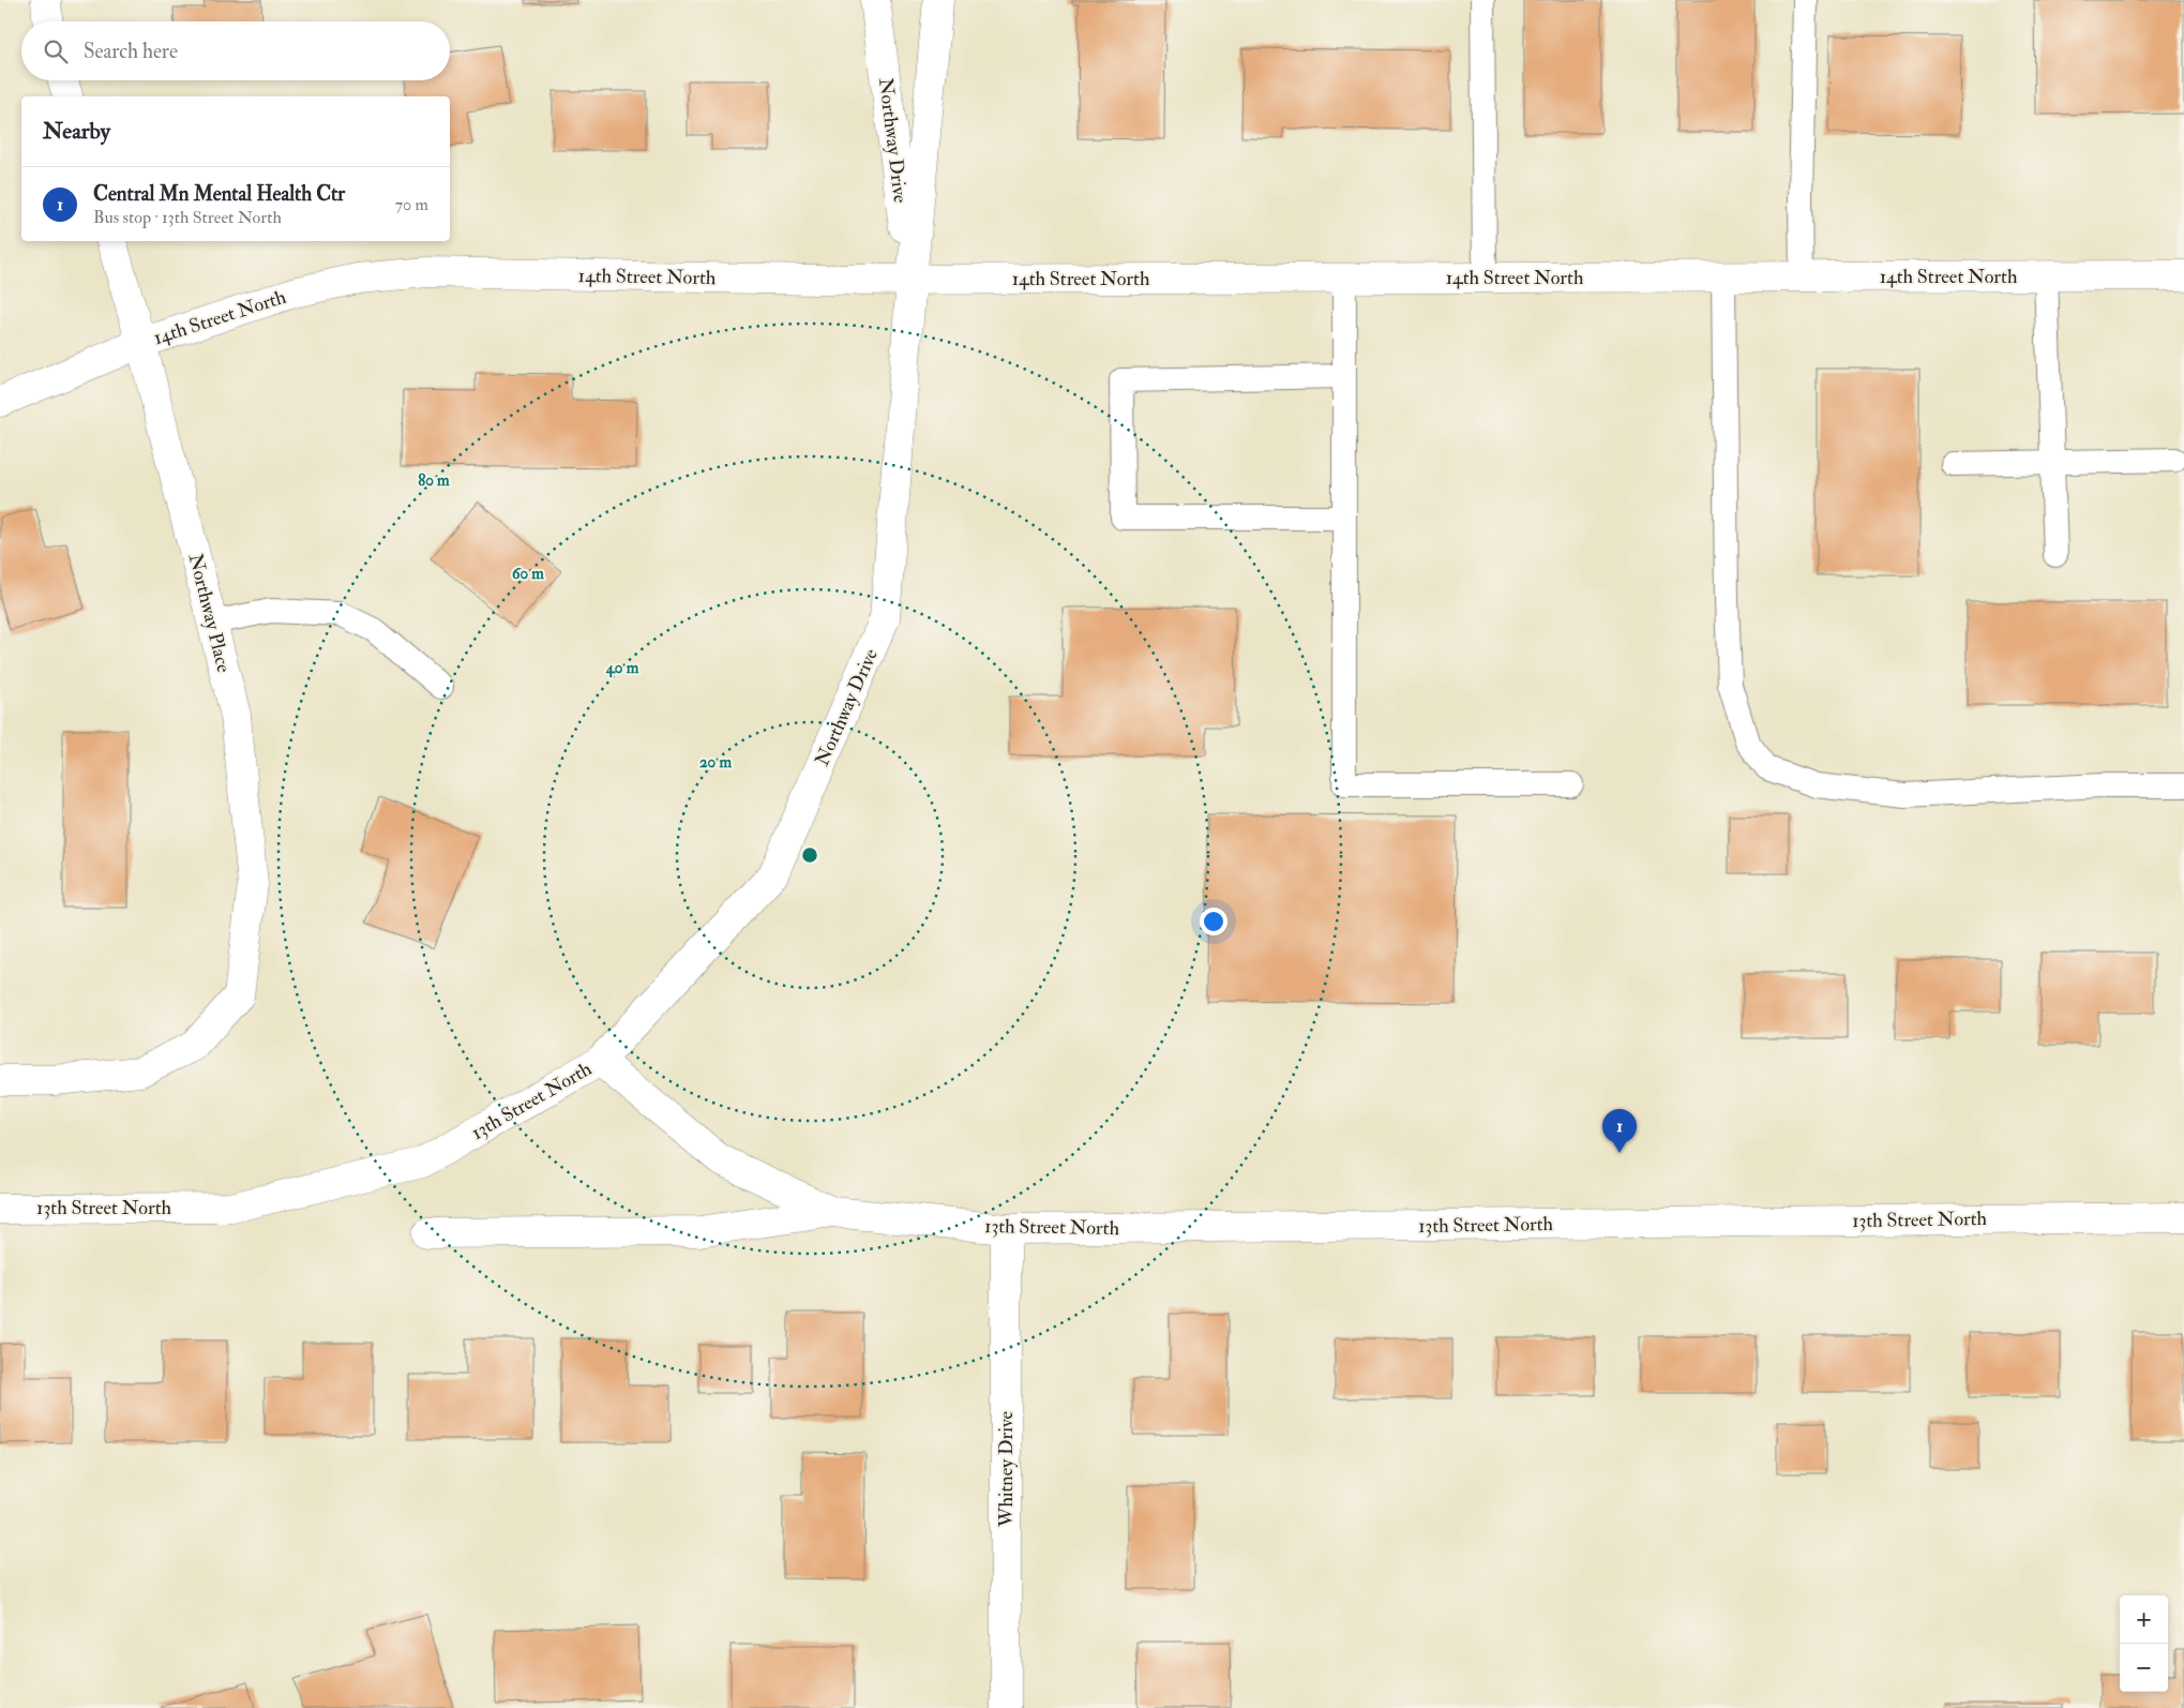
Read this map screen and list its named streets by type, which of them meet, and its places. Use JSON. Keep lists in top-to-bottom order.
{
  "streets": {
    "street": [
      "Northway Drive",
      "14th Street North",
      "Northway Place",
      "13th Street North",
      "Whitney Drive"
    ]
  },
  "crossings": [
    ["Northway Drive", "14th Street North"],
    ["Northway Drive", "13th Street North"],
    ["14th Street North", "Northway Place"],
    ["13th Street North", "Whitney Drive"]
  ],
  "page": {
    "search": "Search here",
    "heading": "Nearby",
    "list": [
      {
        "mark": "1",
        "name": "Central Mn Mental Health Ctr",
        "note": "Bus stop · 13th Street North",
        "value": "70 m"
      }
    ],
    "pins": "1",
    "map_buttons": ["+", "−"]
  },
  "rings": [
    "80 m",
    "60 m",
    "40 m",
    "20 m"
  ]
}
